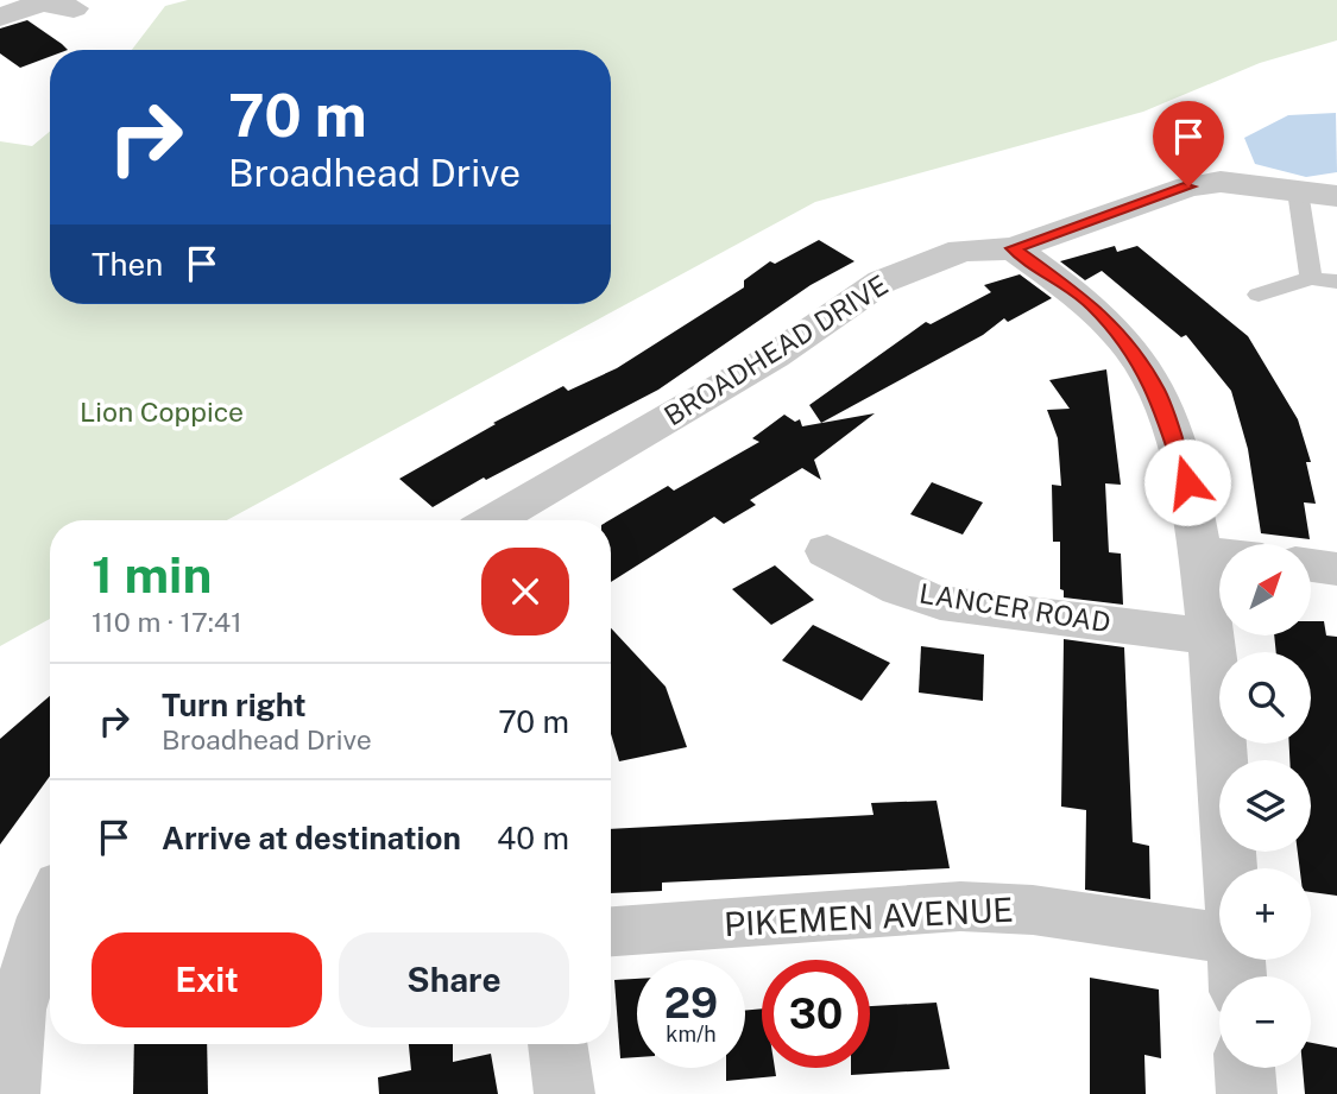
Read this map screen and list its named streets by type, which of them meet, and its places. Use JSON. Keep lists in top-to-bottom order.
{
  "streets": {
    "street": ["BROADHEAD DRIVE", "LANCER ROAD", "PIKEMEN AVENUE"]
  },
  "parks": ["Lion Coppice"],
  "north": "top right",
  "page": {
    "turn": ["70 m", "Broadhead Drive"],
    "then": "Then",
    "heading": ["1 min", "110 m · 17:41"],
    "map_buttons": ["+", "−"],
    "list": [
      {
        "name": "Turn right",
        "note": "Broadhead Drive",
        "value": "70 m"
      },
      {
        "name": "Arrive at destination",
        "value": "40 m"
      }
    ],
    "buttons": ["Exit", "Share"],
    "speed": "29 km/h",
    "limit": "30"
  }
}
